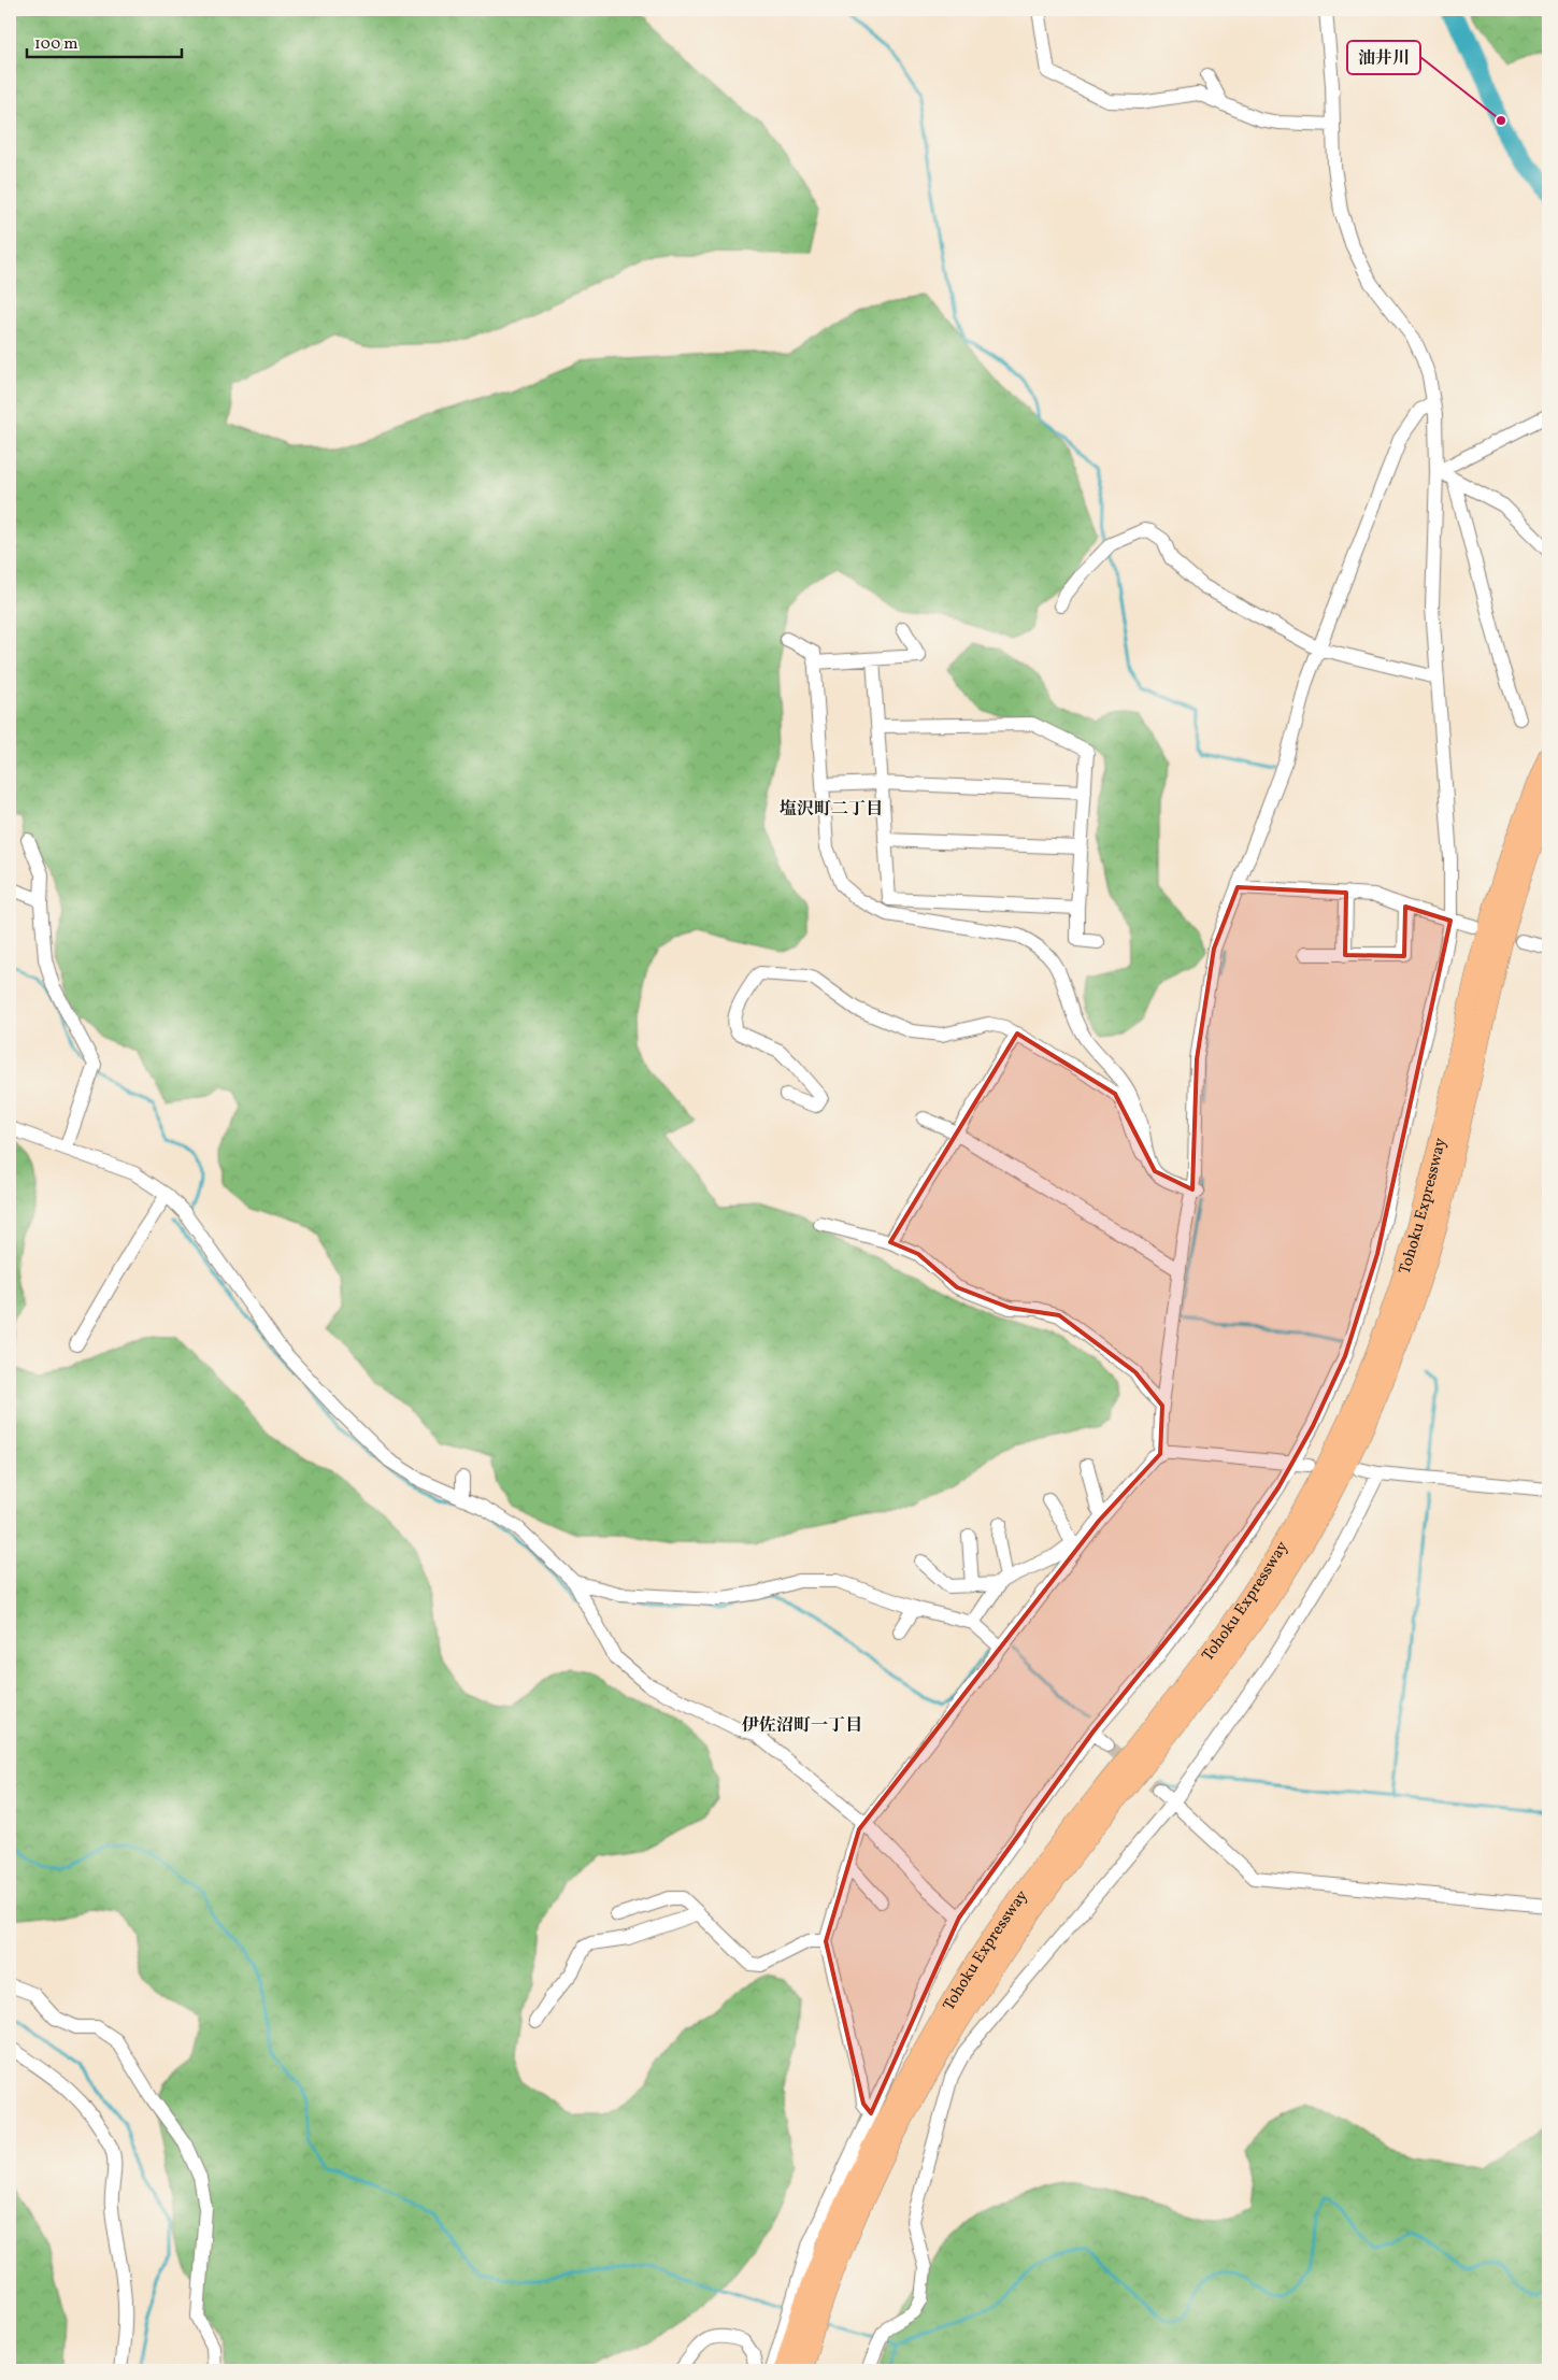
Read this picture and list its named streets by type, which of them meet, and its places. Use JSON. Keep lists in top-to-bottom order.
{
  "streets": {
    "highway": ["Tohoku Expressway"]
  },
  "districts": ["塩沢町二丁目", "伊佐沼町一丁目"],
  "places": ["油井川"],
  "scale_bar": "100 m"
}
